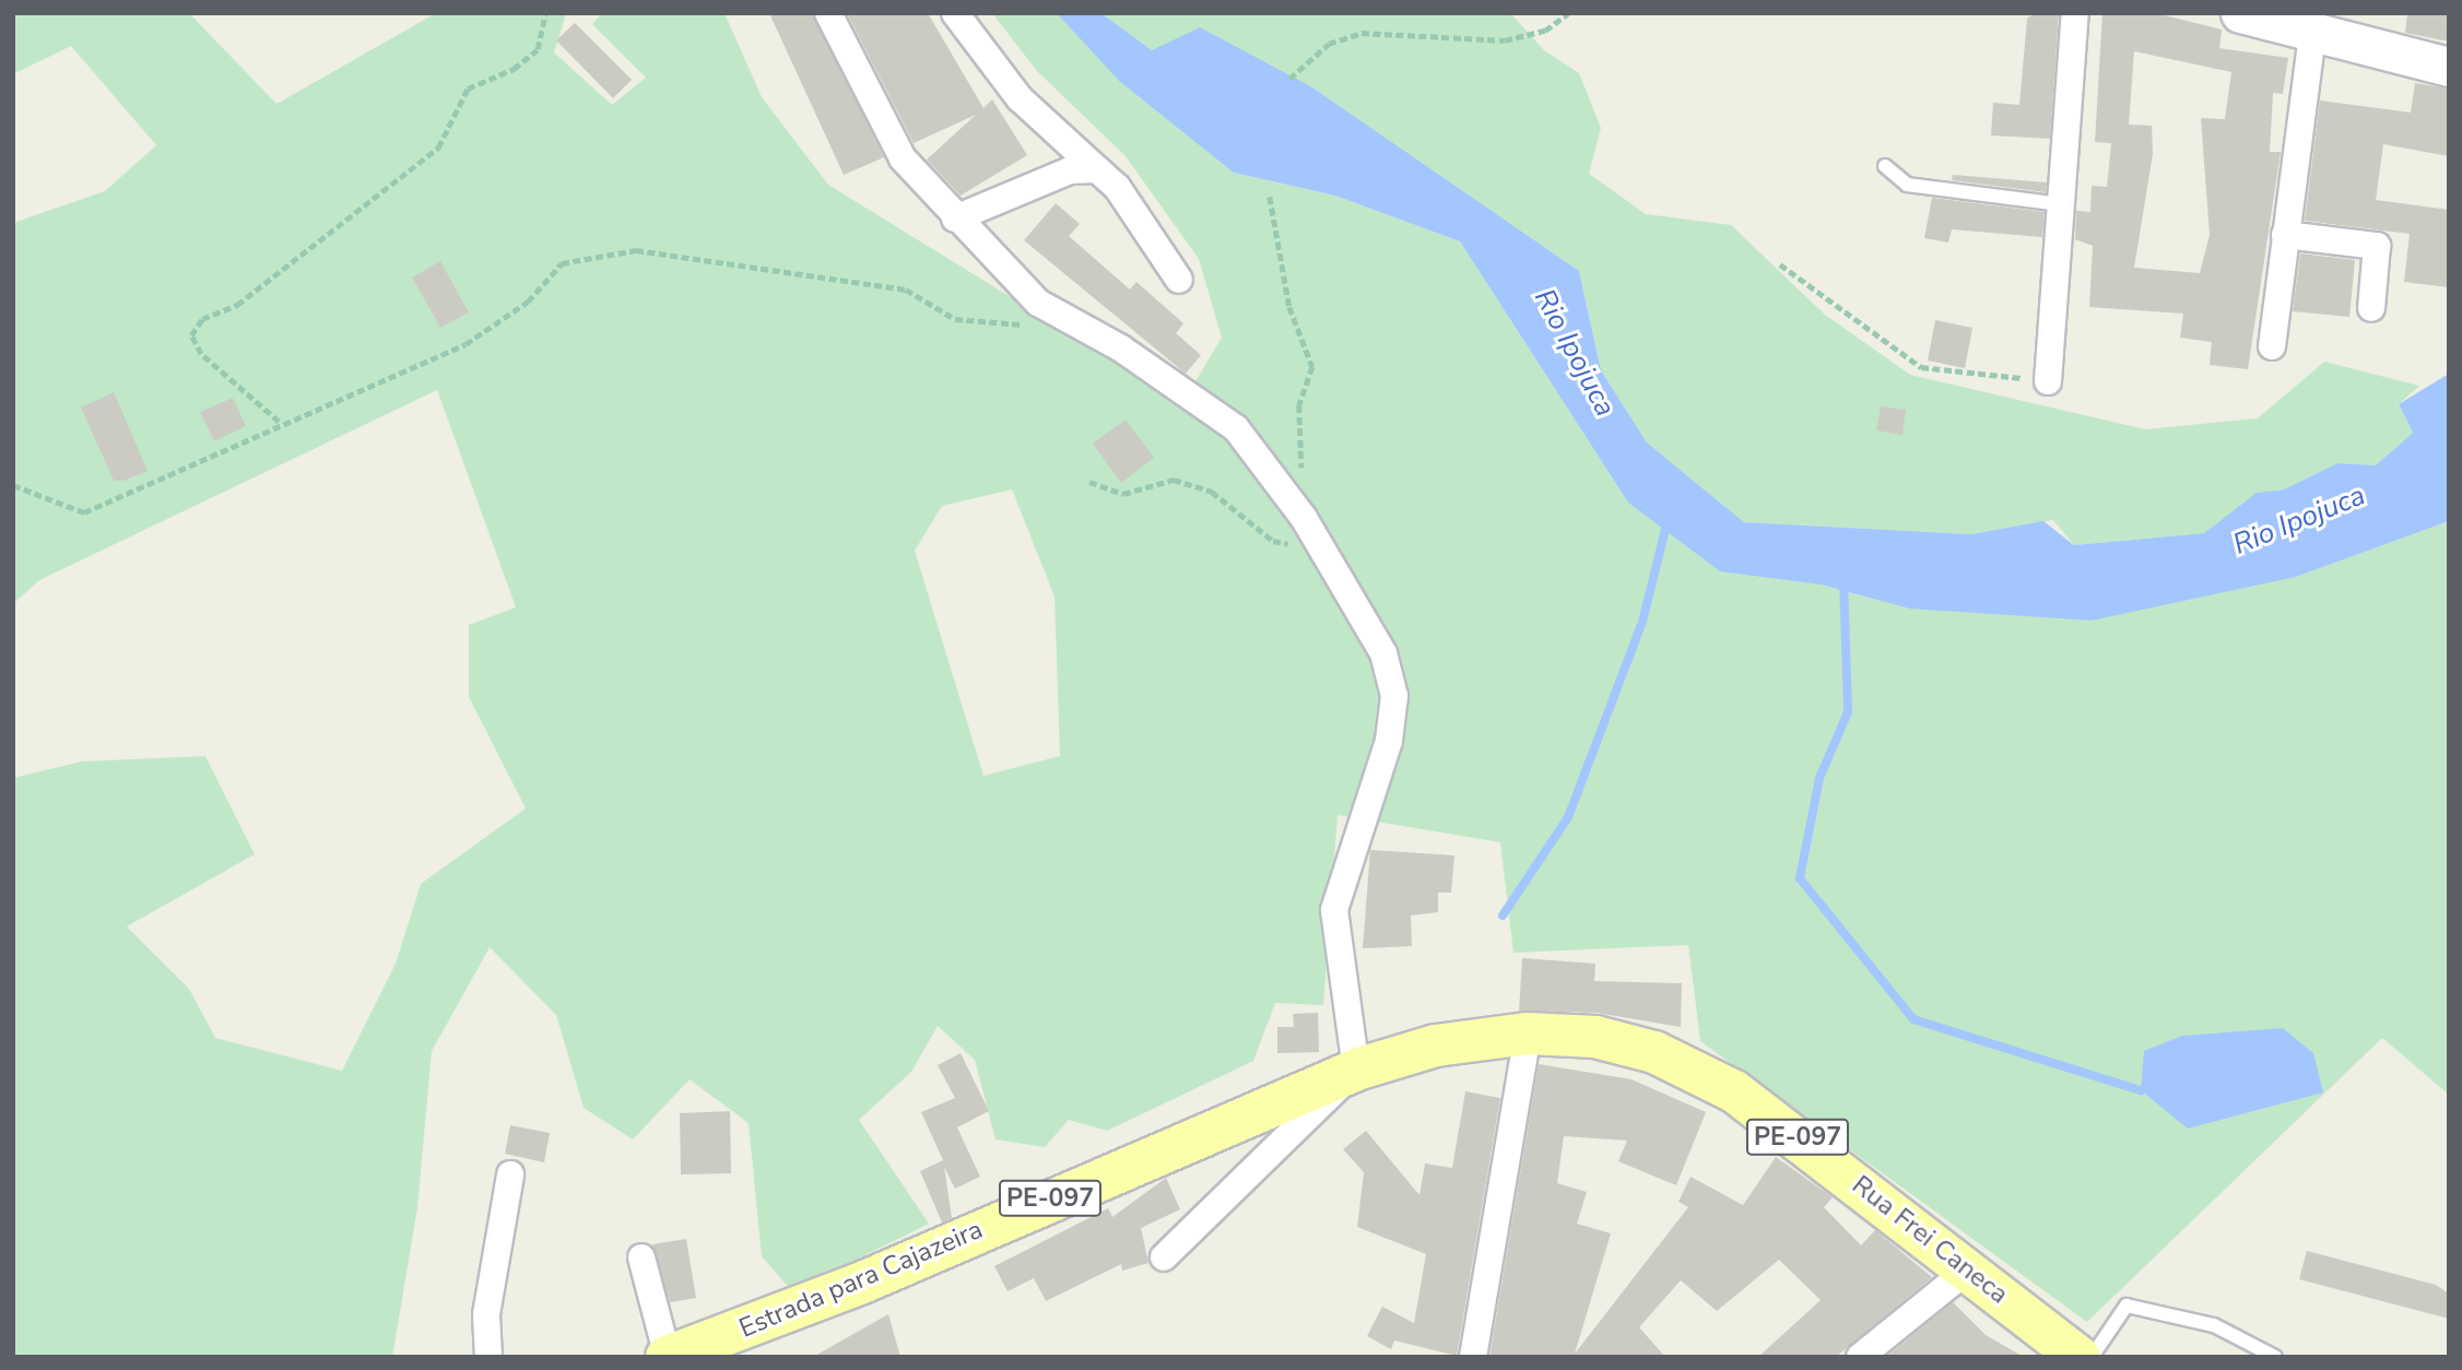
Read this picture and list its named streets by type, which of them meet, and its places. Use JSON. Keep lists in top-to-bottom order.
{
  "streets": {
    "main road": ["PE-097", "Rua Frei Caneca", "Estrada para Cajazeira"]
  },
  "crossings": [
    ["Rua Frei Caneca", "Estrada para Cajazeira"]
  ],
  "water": ["Rio Ipojuca"]
}
